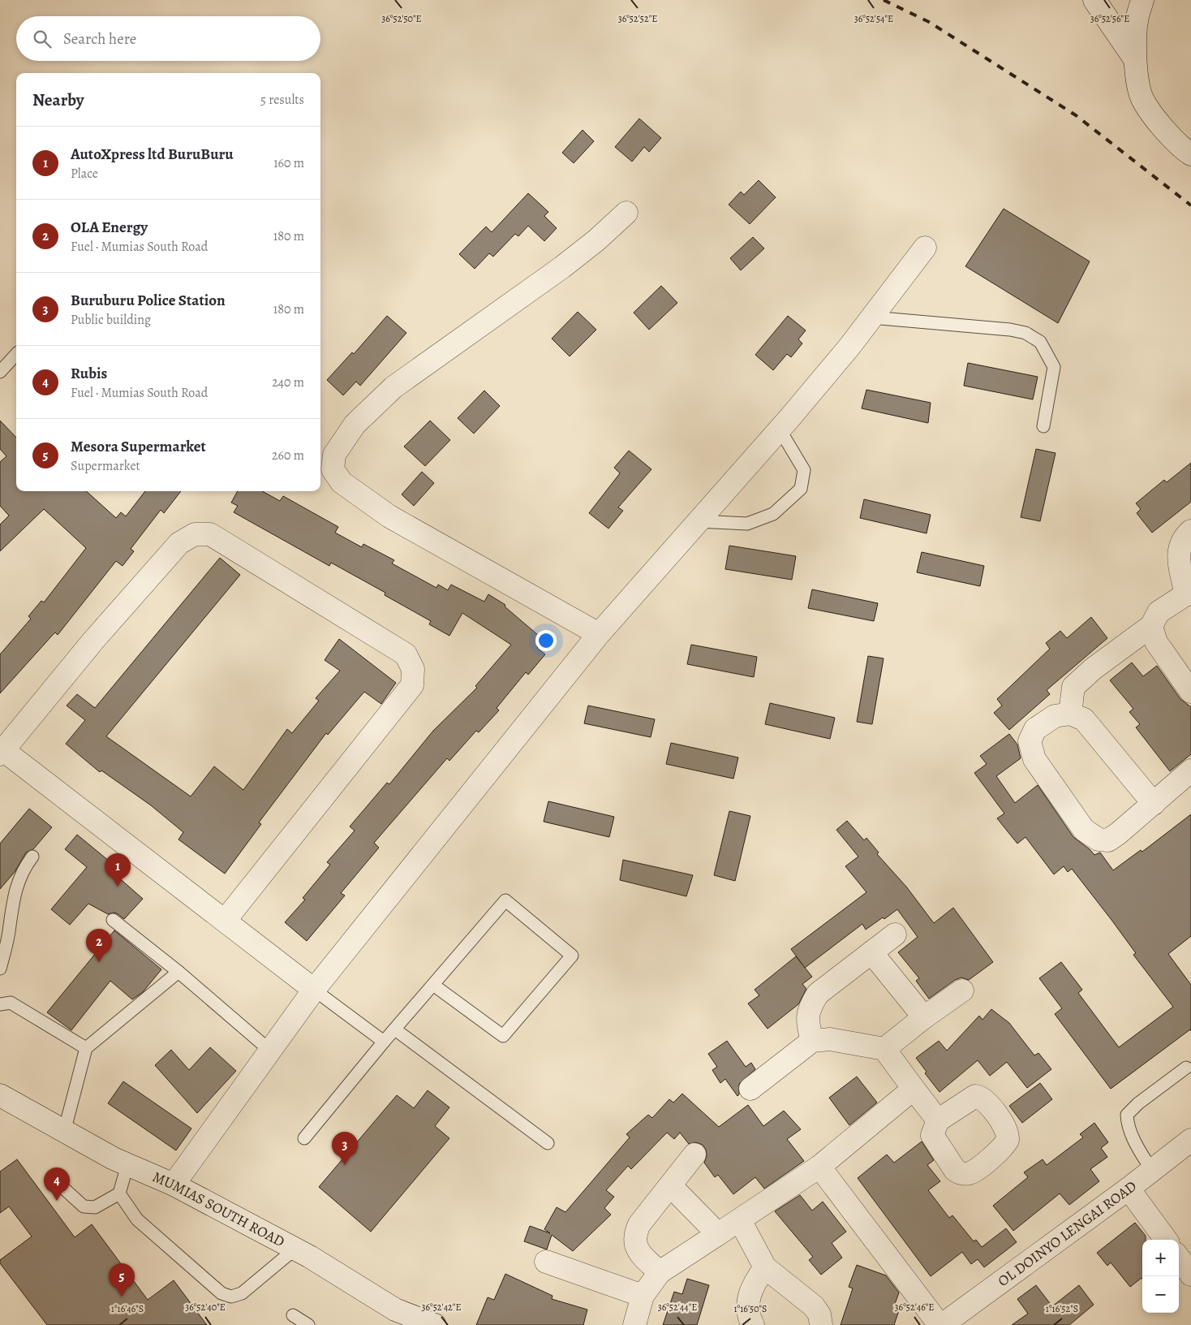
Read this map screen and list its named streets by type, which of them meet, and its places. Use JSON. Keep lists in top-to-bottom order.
{
  "streets": {
    "street": ["MUMIAS SOUTH ROAD", "OL DOINYO LENGAI ROAD"]
  },
  "page": {
    "search": "Search here",
    "heading": ["Nearby", "5 results"],
    "list": [
      {
        "mark": "1",
        "name": "AutoXpress ltd BuruBuru",
        "note": "Place",
        "value": "160 m"
      },
      {
        "mark": "2",
        "name": "OLA Energy",
        "note": "Fuel · Mumias South Road",
        "value": "180 m"
      },
      {
        "mark": "3",
        "name": "Buruburu Police Station",
        "note": "Public building",
        "value": "180 m"
      },
      {
        "mark": "4",
        "name": "Rubis",
        "note": "Fuel · Mumias South Road",
        "value": "240 m"
      },
      {
        "mark": "5",
        "name": "Mesora Supermarket",
        "note": "Supermarket",
        "value": "260 m"
      }
    ],
    "pins": [
      "1",
      "2",
      "3",
      "4",
      "5"
    ],
    "map_buttons": ["+", "−"]
  },
  "coordinates": [
    "36°52'50\"E",
    "36°52'52\"E",
    "36°52'54\"E",
    "36°52'56\"E",
    "36°52'40\"E",
    "36°52'42\"E",
    "36°52'44\"E",
    "36°52'46\"E",
    "1°16'46\"S",
    "1°16'50\"S",
    "1°16'52\"S"
  ]
}
